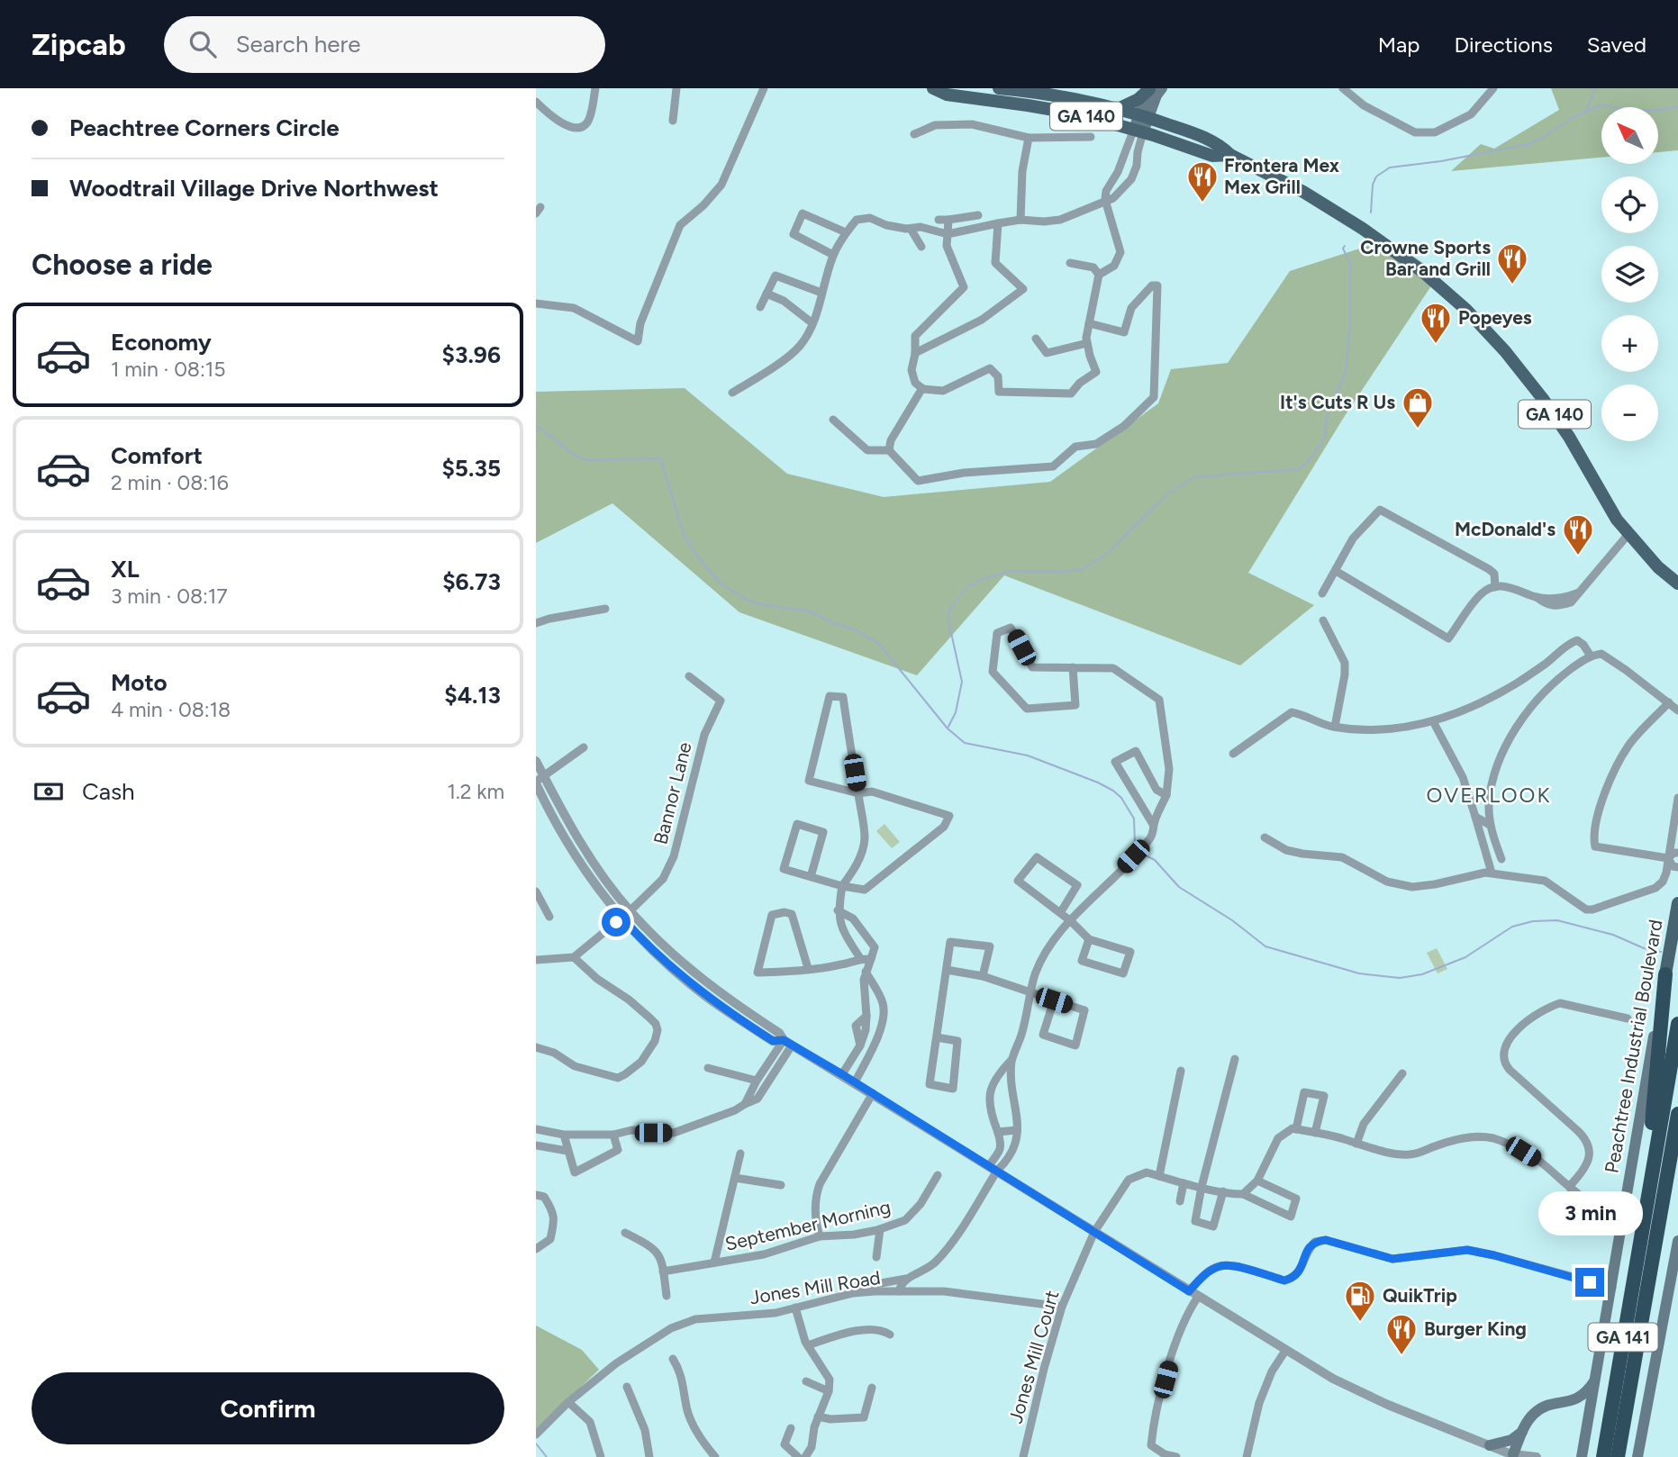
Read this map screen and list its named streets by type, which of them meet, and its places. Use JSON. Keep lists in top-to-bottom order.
{
  "streets": {
    "highway": ["Peachtree Industrial Boulevard", "GA 141"],
    "main road": ["GA 140"],
    "street": [
      "Bannor Lane",
      "September Morning",
      "Jones Mill Road",
      "Jones Mill Court"
    ]
  },
  "crossings": [
    ["Jones Mill Road", "Jones Mill Court"]
  ],
  "districts": ["OVERLOOK"],
  "places": {
    "restaurant": [
      "Frontera Mex Mex Grill",
      "Crowne Sports Bar and Grill",
      "Popeyes",
      "McDonald's",
      "Burger King"
    ],
    "shop": ["It's Cuts R Us"],
    "fuel station": ["QuikTrip"]
  },
  "north": "top left",
  "page": {
    "header": "Zipcab",
    "search": "Search here",
    "nav": ["Map", "Directions", "Saved"],
    "banner": ["Peachtree Corners Circle", "Woodtrail Village Drive Northwest"],
    "map_buttons": ["+", "−"],
    "heading": "Choose a ride",
    "list": [
      {
        "name": "Economy",
        "note": "1 min · 08:15",
        "value": "$3.96"
      },
      {
        "name": "Comfort",
        "note": "2 min · 08:16",
        "value": "$5.35"
      },
      {
        "name": "XL",
        "note": "3 min · 08:17",
        "value": "$6.73"
      },
      {
        "name": "Moto",
        "note": "4 min · 08:18",
        "value": "$4.13"
      }
    ],
    "pay": ["Cash", "1.2 km"],
    "bubble": "3 min",
    "buttons": "Confirm"
  }
}
